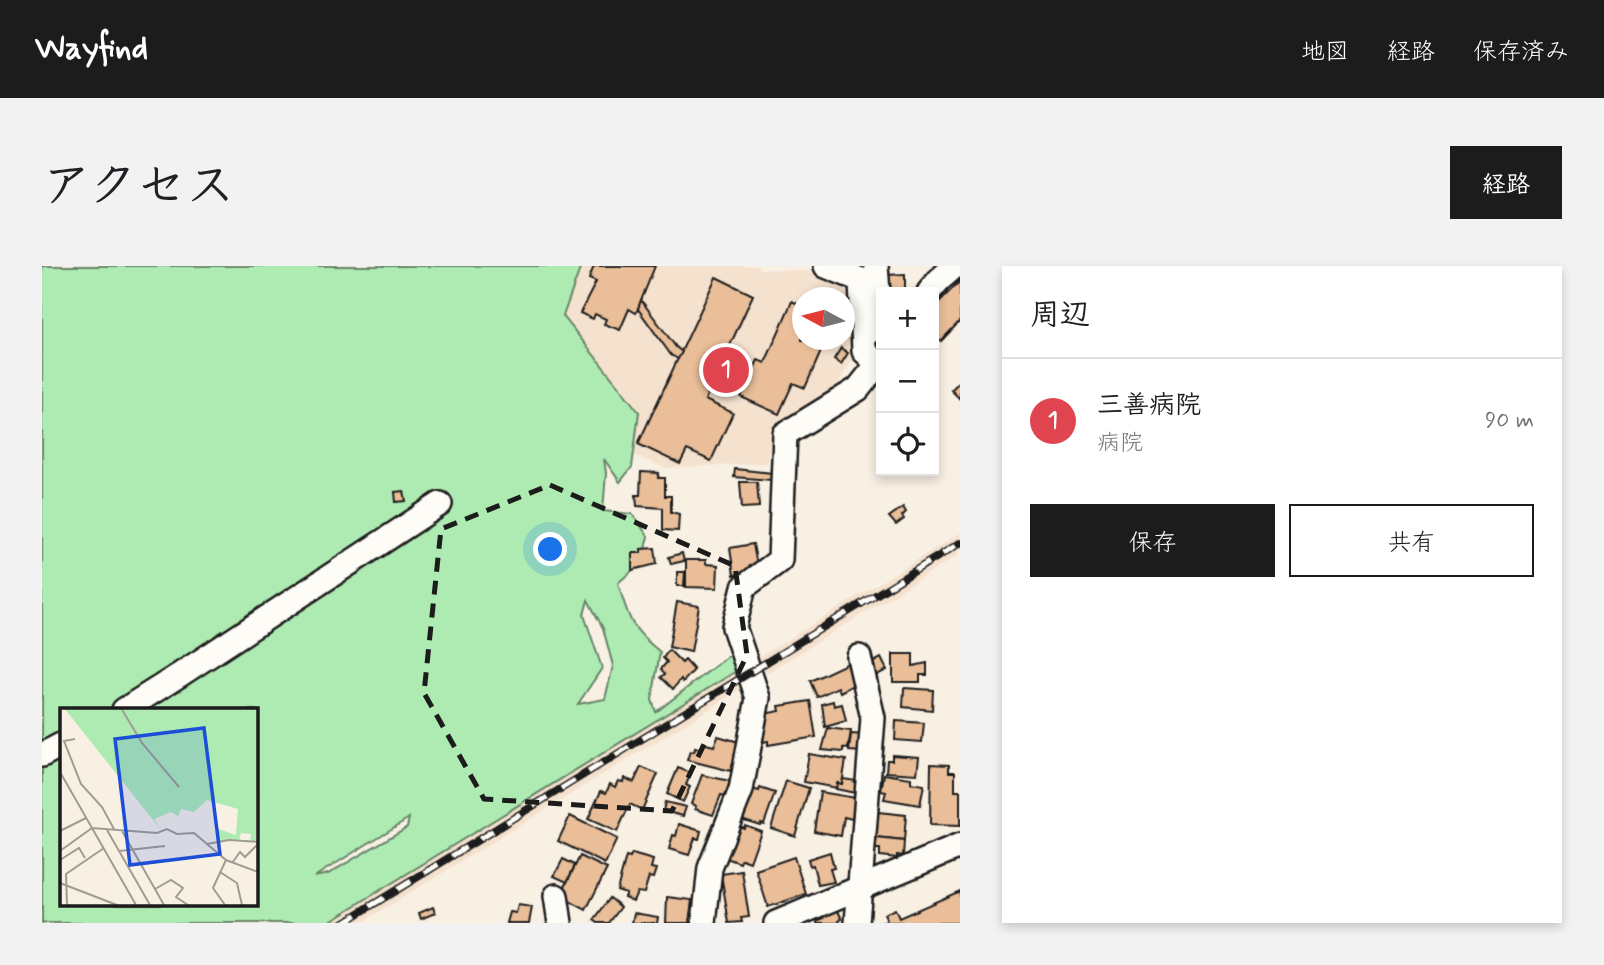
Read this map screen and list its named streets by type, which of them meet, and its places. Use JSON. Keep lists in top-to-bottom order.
{
  "north": "left",
  "page": {
    "header": "Wayfind",
    "nav": ["地図", "経路", "保存済み"],
    "title": "アクセス",
    "buttons": [
      "経路",
      ["保存", "共有"]
    ],
    "heading": "周辺",
    "map_buttons": ["+", "−"],
    "pins": "1",
    "list": [
      {
        "mark": "1",
        "name": "三善病院",
        "note": "病院",
        "value": "90 m"
      }
    ]
  }
}
